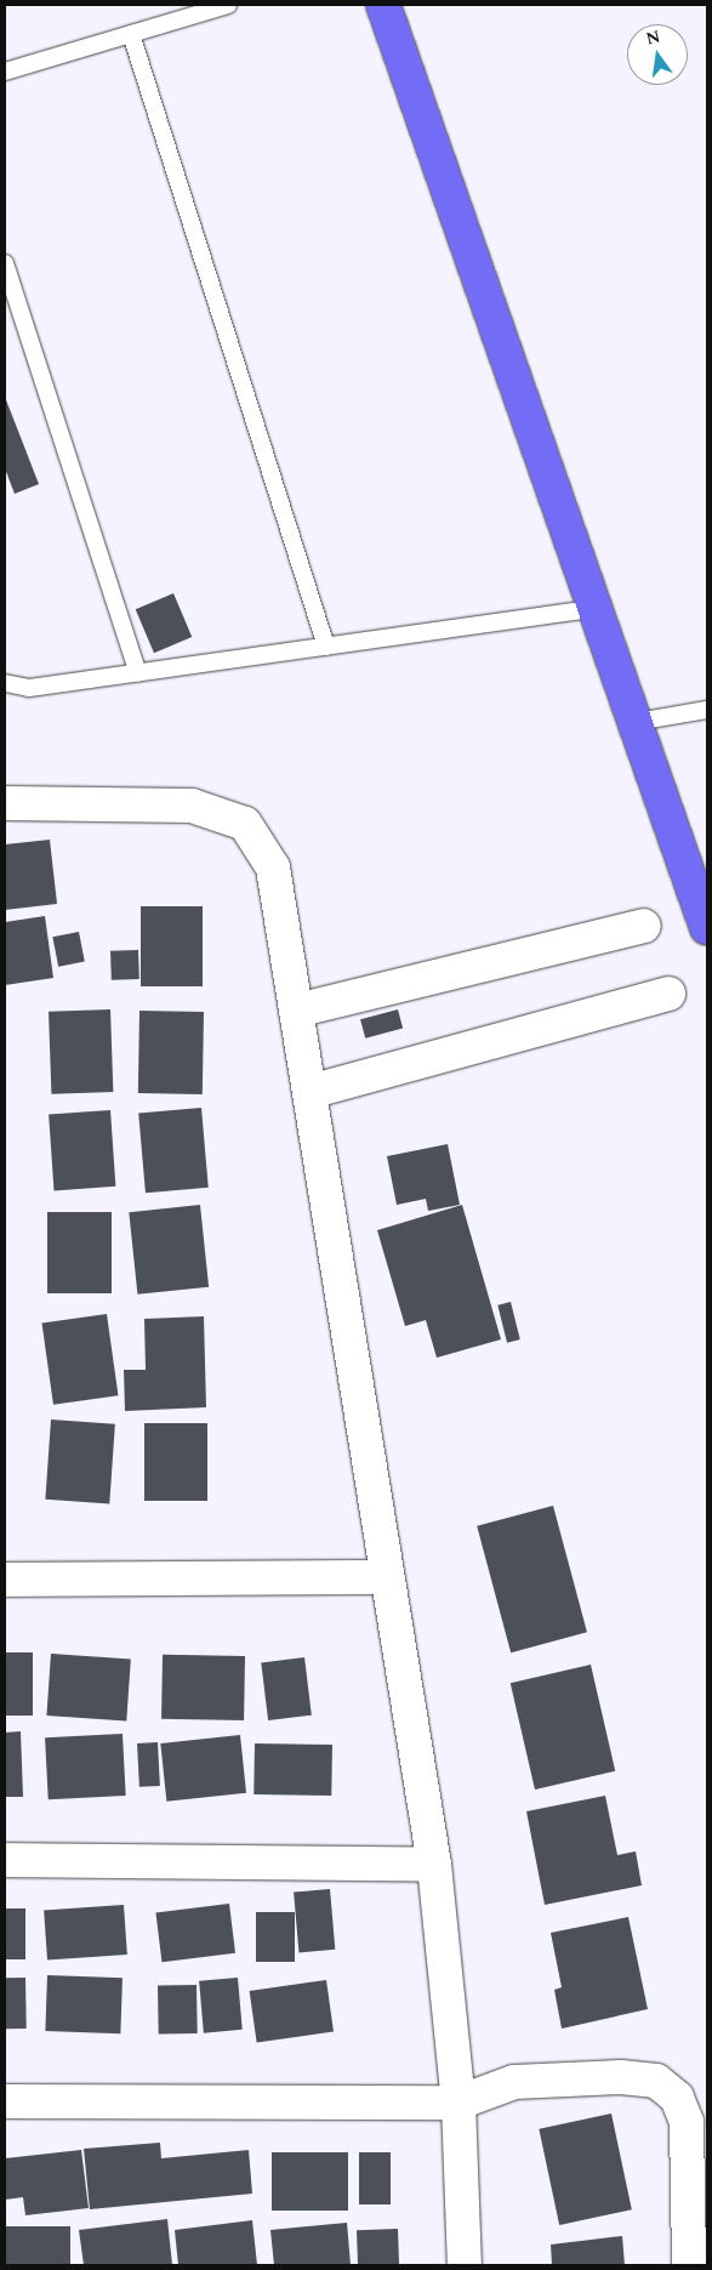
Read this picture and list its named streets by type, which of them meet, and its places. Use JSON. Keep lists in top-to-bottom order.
{
  "north": "top"
}
